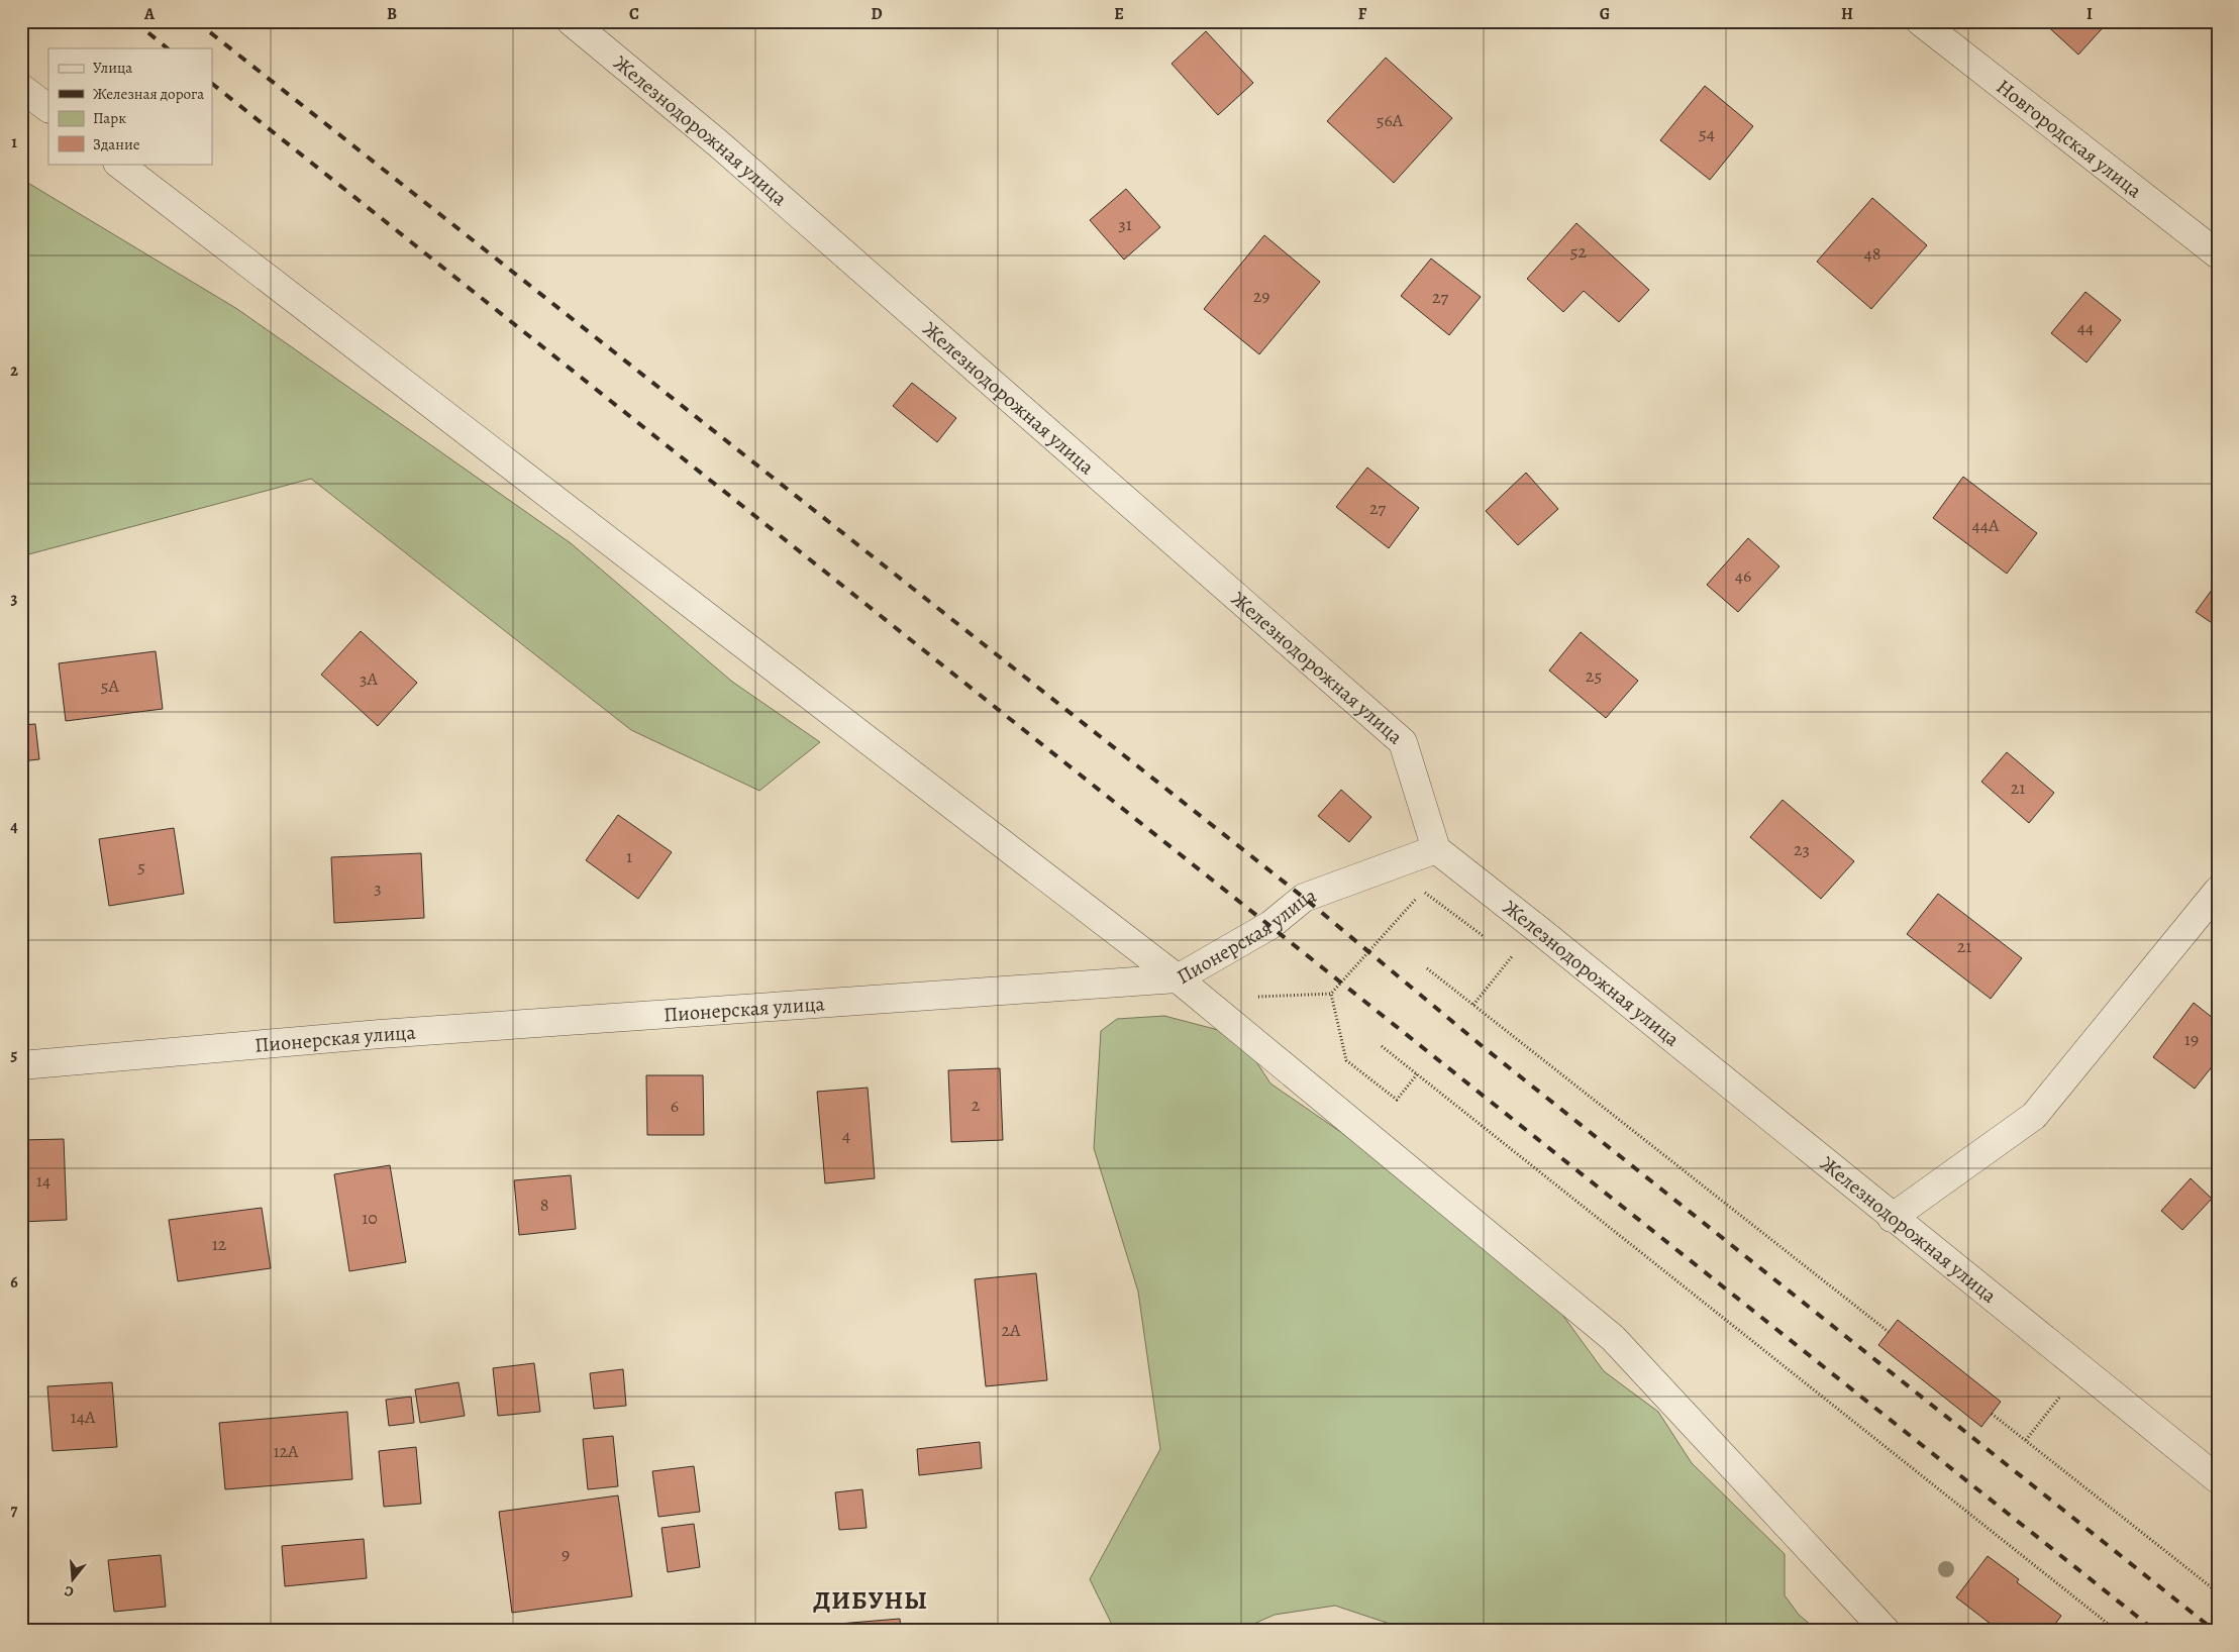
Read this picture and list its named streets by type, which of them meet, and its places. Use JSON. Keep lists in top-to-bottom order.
{
  "streets": {
    "street": ["Железнодорожная улица", "Новгородская улица", "Пионерская улица"]
  },
  "crossings": [
    ["Железнодорожная улица", "Пионерская улица"]
  ],
  "districts": ["ДИБУНЫ"],
  "house_numbers": [
    "56А",
    "54",
    "31",
    "52",
    "48",
    "29",
    "27",
    "44",
    "27",
    "44А",
    "46",
    "25",
    "3А",
    "5А",
    "21",
    "23",
    "1",
    "5",
    "3",
    "21",
    "19",
    "2",
    "6",
    "4",
    "14",
    "8",
    "10",
    "12",
    "2А",
    "14А",
    "12А",
    "9"
  ],
  "legend": [
    "Улица",
    "Железная дорога",
    "Парк",
    "Здание"
  ],
  "north": "bottom",
  "grid": {
    "columns": [
      "A",
      "B",
      "C",
      "D",
      "E",
      "F",
      "G",
      "H",
      "I"
    ],
    "rows": [
      "1",
      "2",
      "3",
      "4",
      "5",
      "6",
      "7"
    ]
  }
}
